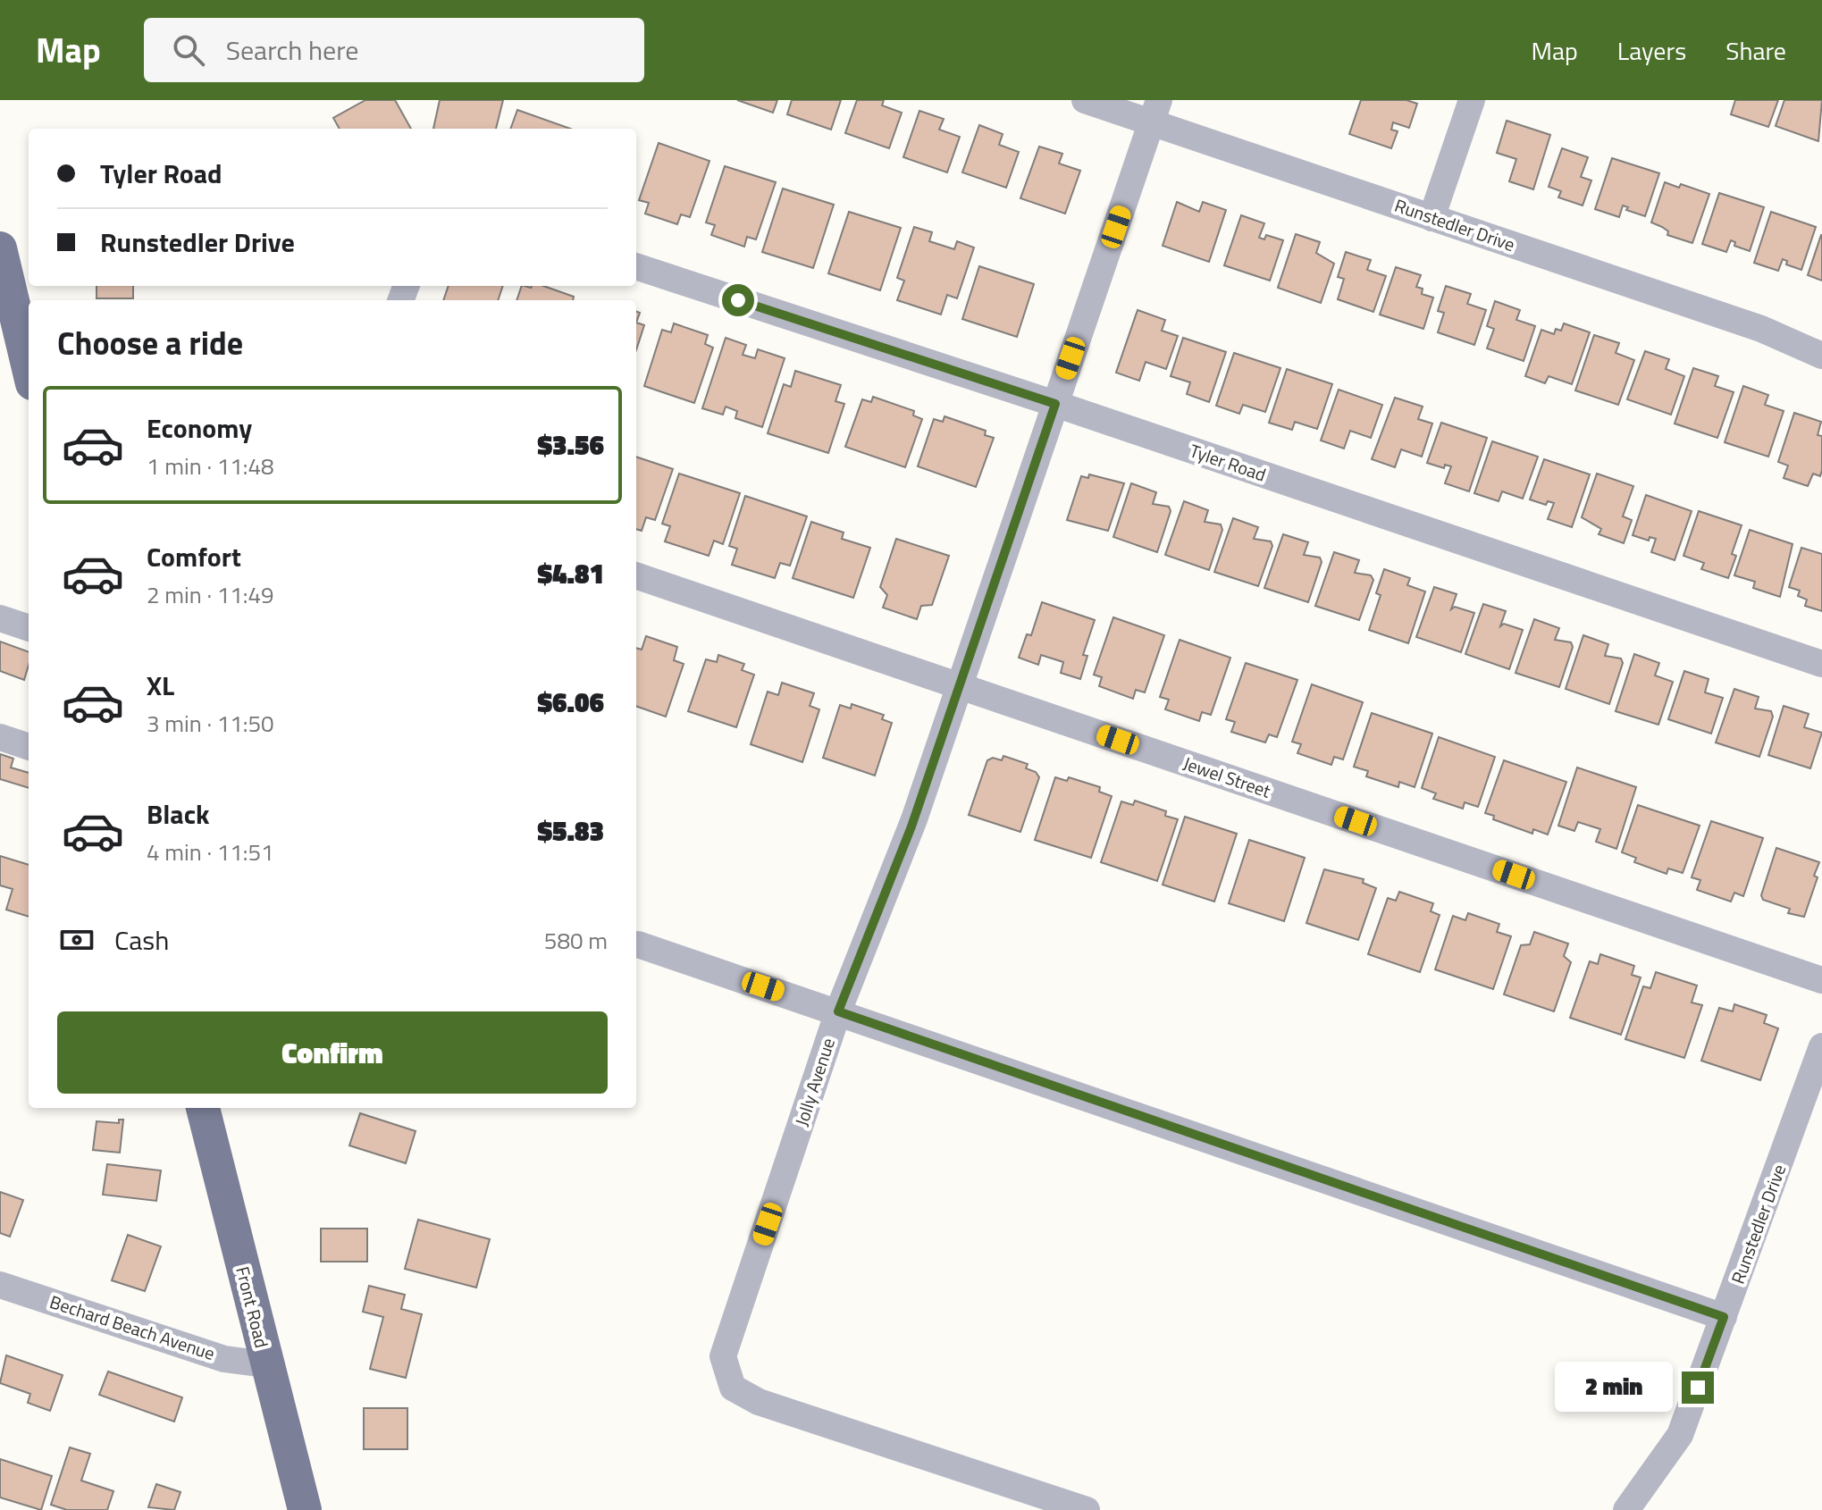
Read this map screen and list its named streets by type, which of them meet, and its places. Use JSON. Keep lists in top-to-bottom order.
{
  "streets": {
    "main road": ["Front Road"],
    "street": [
      "Runstedler Drive",
      "Tyler Road",
      "Jewel Street",
      "Jolly Avenue",
      "Bechard Beach Avenue"
    ]
  },
  "crossings": [
    ["Runstedler Drive", "Jolly Avenue"],
    ["Tyler Road", "Jolly Avenue"],
    ["Jewel Street", "Jolly Avenue"],
    ["Front Road", "Bechard Beach Avenue"]
  ],
  "page": {
    "header": "Map",
    "search": "Search here",
    "nav": ["Map", "Layers", "Share"],
    "banner": ["Tyler Road", "Runstedler Drive"],
    "heading": "Choose a ride",
    "list": [
      {
        "name": "Economy",
        "note": "1 min · 11:48",
        "value": "$3.56"
      },
      {
        "name": "Comfort",
        "note": "2 min · 11:49",
        "value": "$4.81"
      },
      {
        "name": "XL",
        "note": "3 min · 11:50",
        "value": "$6.06"
      },
      {
        "name": "Black",
        "note": "4 min · 11:51",
        "value": "$5.83"
      }
    ],
    "pay": ["Cash", "580 m"],
    "buttons": "Confirm",
    "bubble": "2 min"
  }
}
